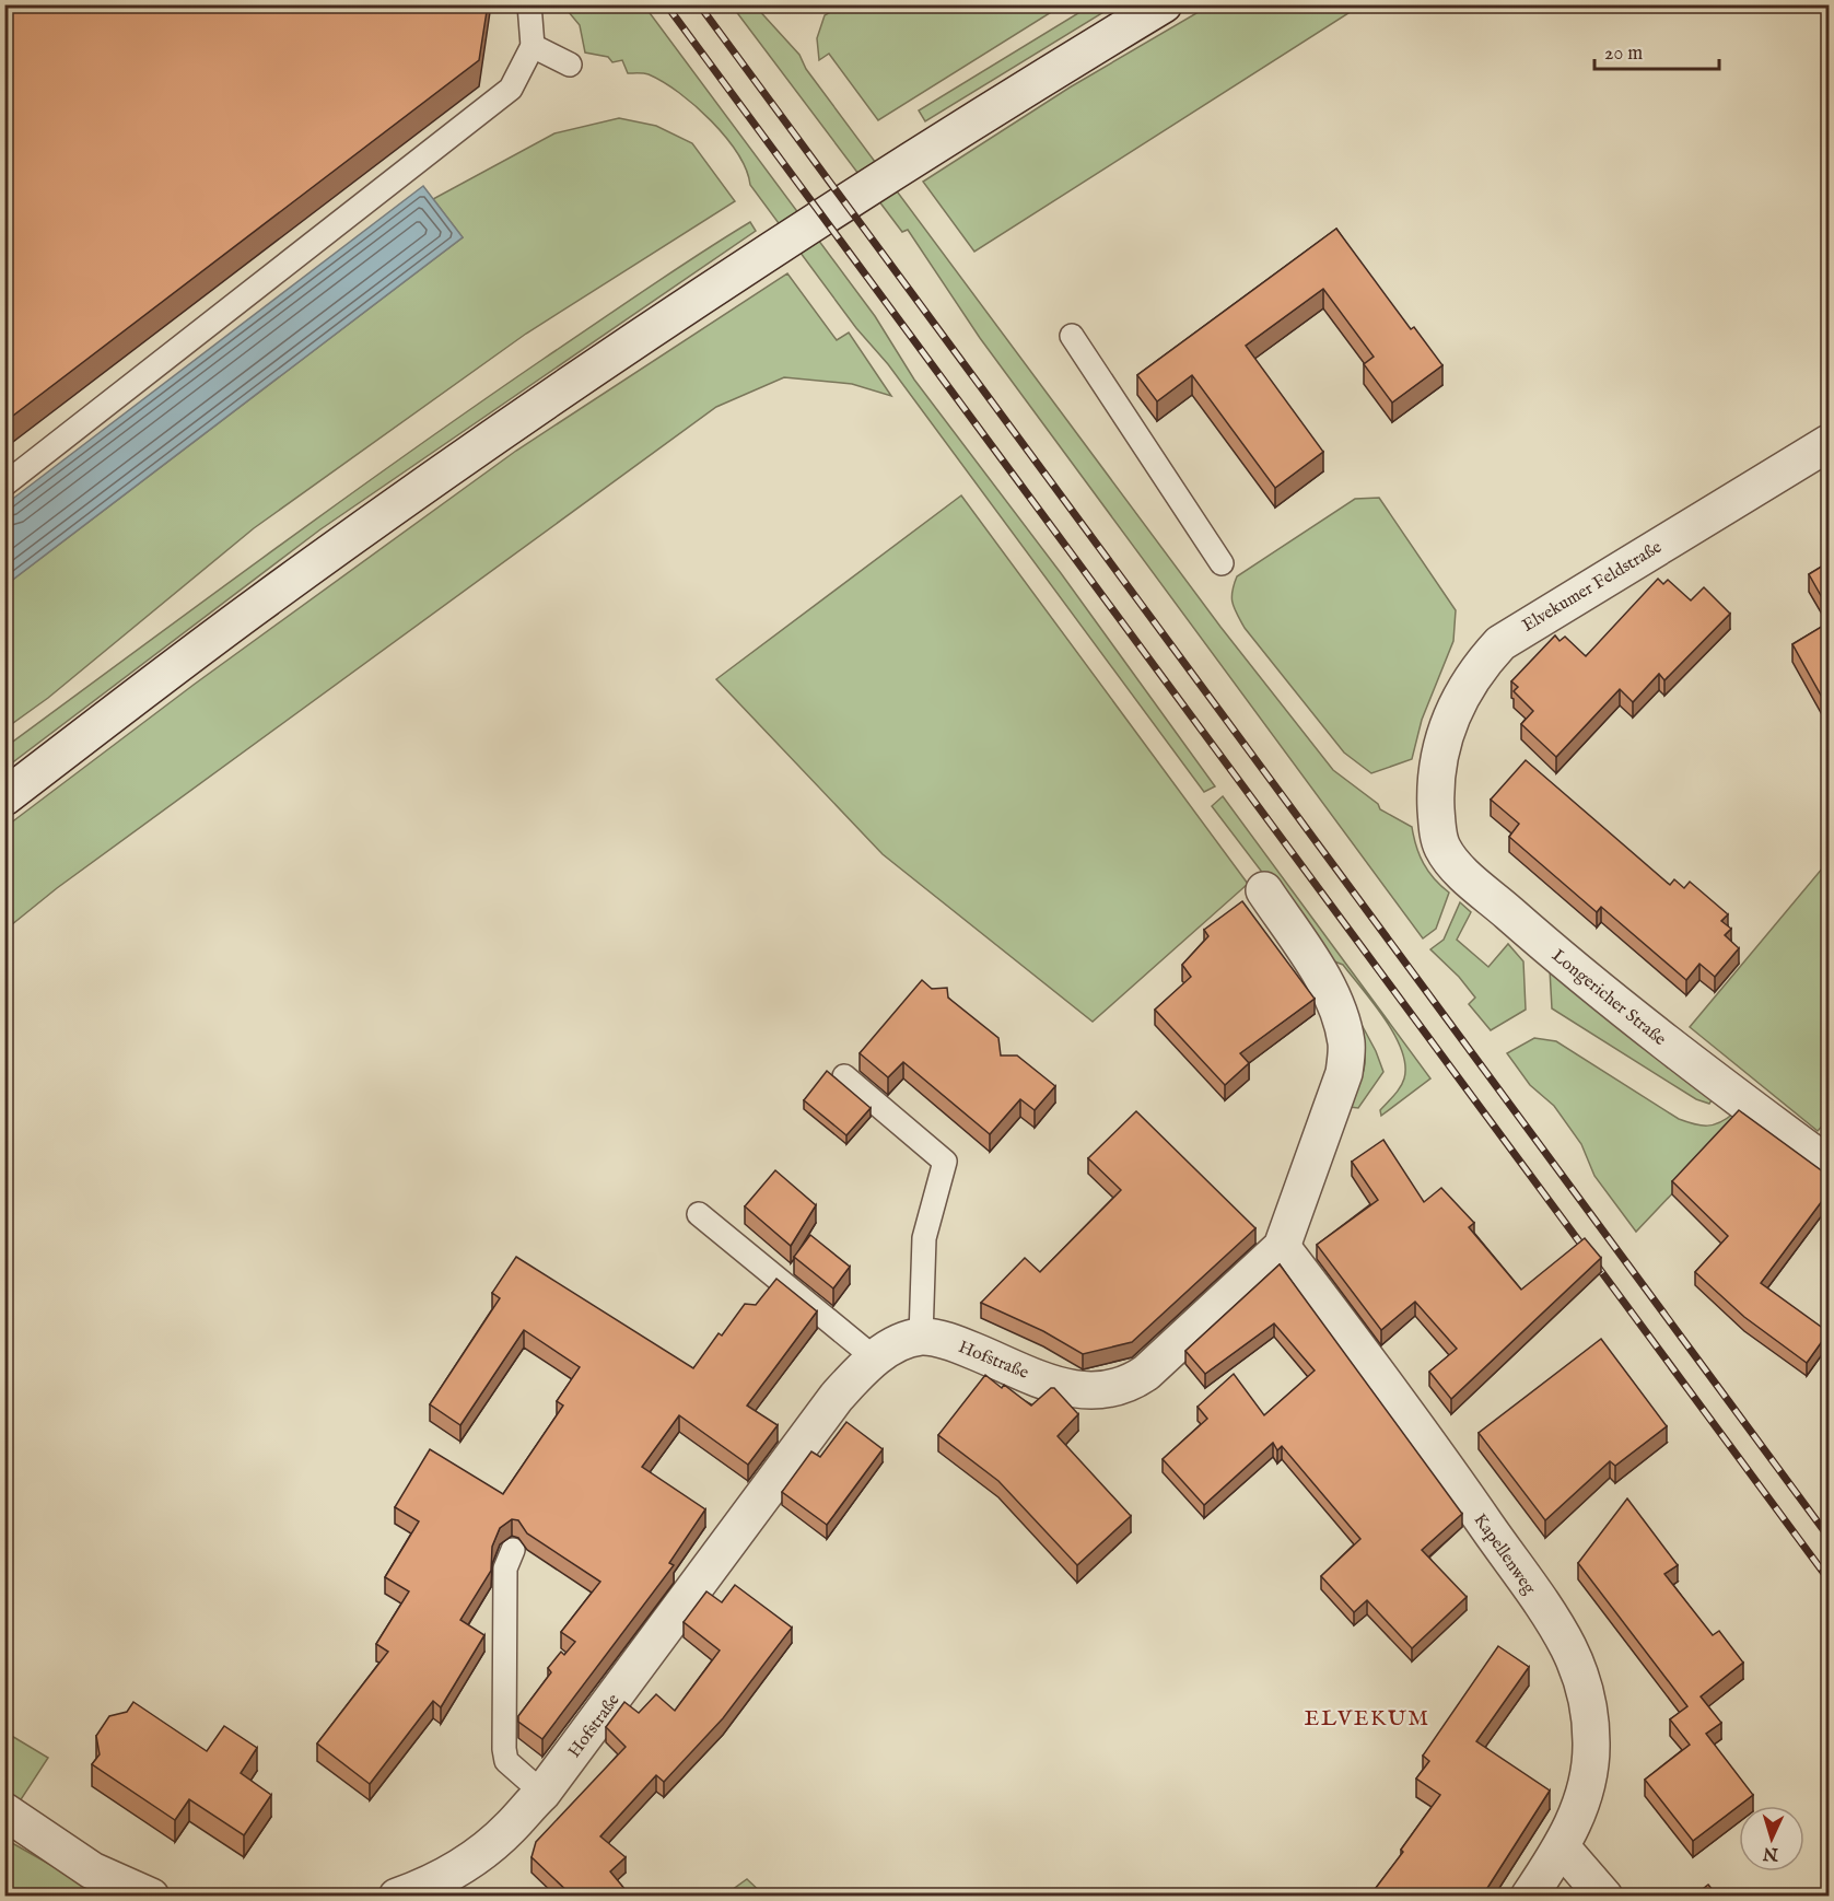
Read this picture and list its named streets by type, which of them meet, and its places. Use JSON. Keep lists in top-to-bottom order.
{
  "streets": {
    "street": [
      "Elvekumer Feldstraße",
      "Longericher Straße",
      "Hofstraße",
      "Kapellenweg"
    ]
  },
  "crossings": [
    ["Elvekumer Feldstraße", "Longericher Straße"],
    ["Hofstraße", "Kapellenweg"]
  ],
  "districts": ["ELVEKUM"],
  "scale_bar": "20 m",
  "north": "bottom"
}
